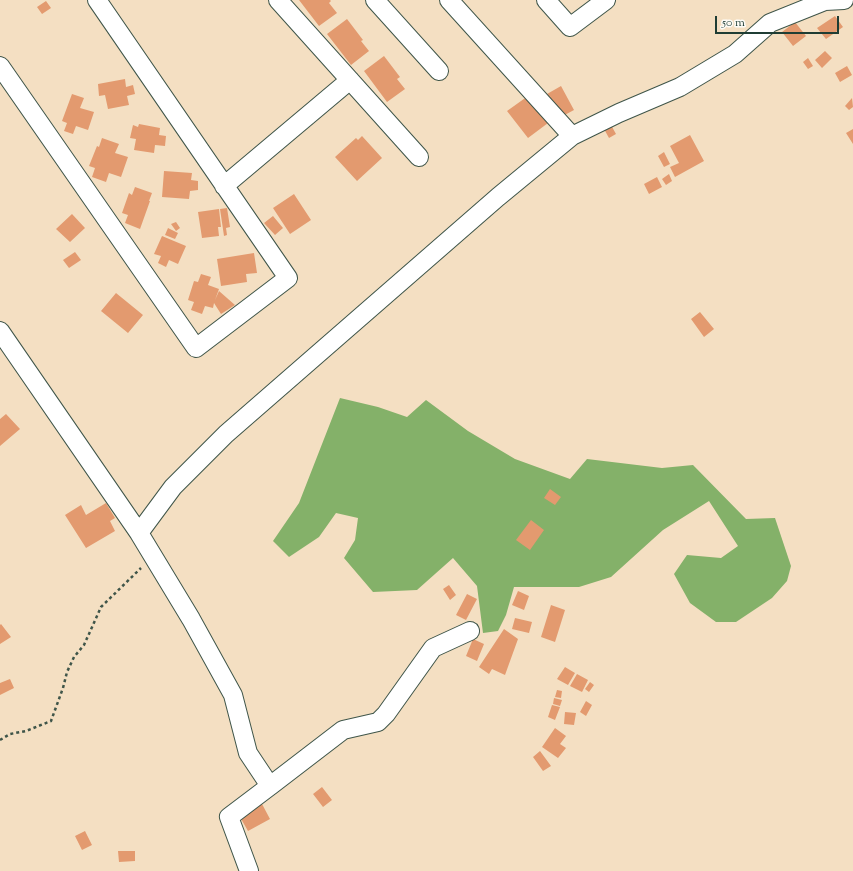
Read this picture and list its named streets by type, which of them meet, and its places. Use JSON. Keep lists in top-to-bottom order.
{
  "scale_bar": "50 m"
}
